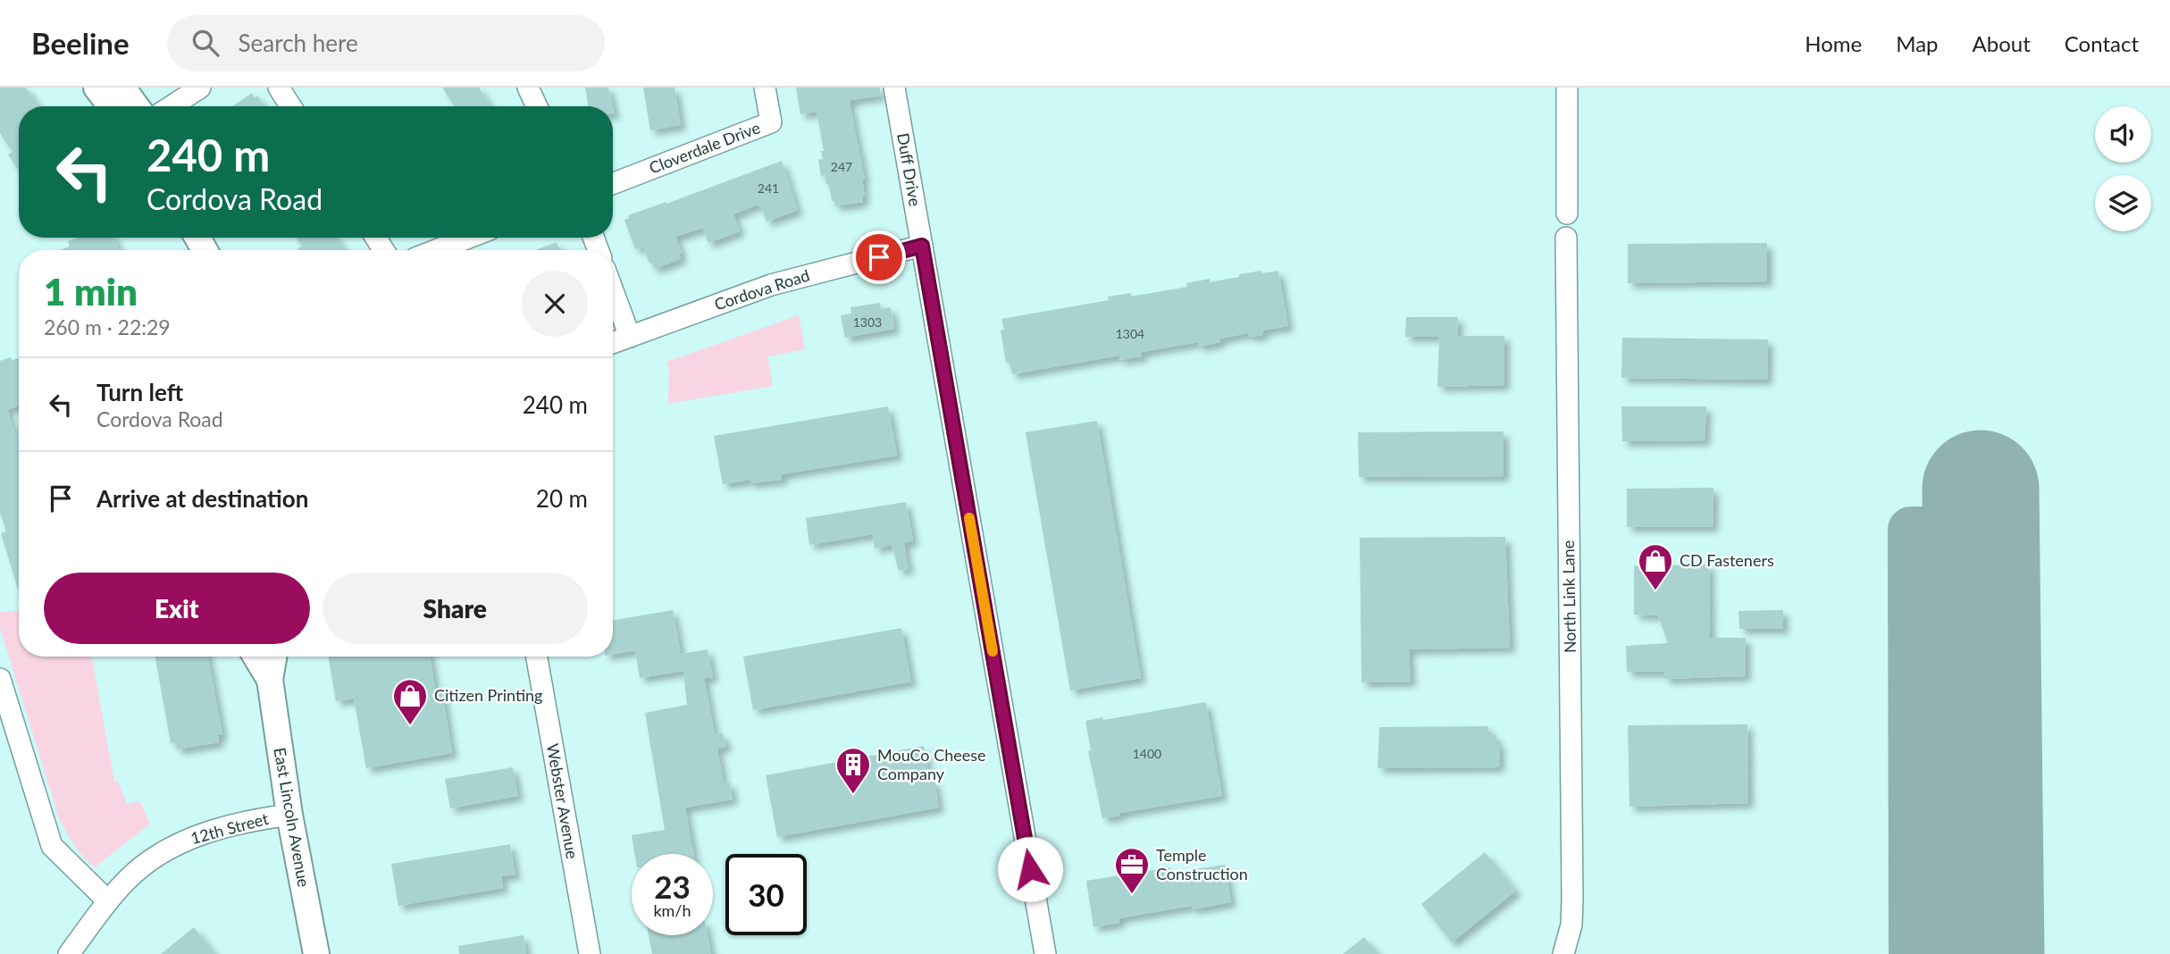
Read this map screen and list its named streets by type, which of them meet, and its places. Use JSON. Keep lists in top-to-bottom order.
{
  "streets": {
    "street": [
      "Cloverdale Drive",
      "Duff Drive",
      "Cordova Road",
      "North Link Lane",
      "Webster Avenue",
      "East Lincoln Avenue",
      "12th Street"
    ]
  },
  "crossings": [
    ["Duff Drive", "Cordova Road"],
    ["East Lincoln Avenue", "12th Street"]
  ],
  "places": {
    "shop": ["CD Fasteners", "Citizen Printing"],
    "building": ["MouCo Cheese Company"],
    "office": ["Temple Construction"]
  },
  "house_numbers": [
    "247",
    "241",
    "1303",
    "1304",
    "1400"
  ],
  "page": {
    "header": "Beeline",
    "search": "Search here",
    "nav": [
      "Home",
      "Map",
      "About",
      "Contact"
    ],
    "turn": ["240 m", "Cordova Road"],
    "heading": ["1 min", "260 m · 22:29"],
    "list": [
      {
        "name": "Turn left",
        "note": "Cordova Road",
        "value": "240 m"
      },
      {
        "name": "Arrive at destination",
        "value": "20 m"
      }
    ],
    "buttons": ["Exit", "Share"],
    "speed": "23 km/h",
    "limit": "30"
  }
}
